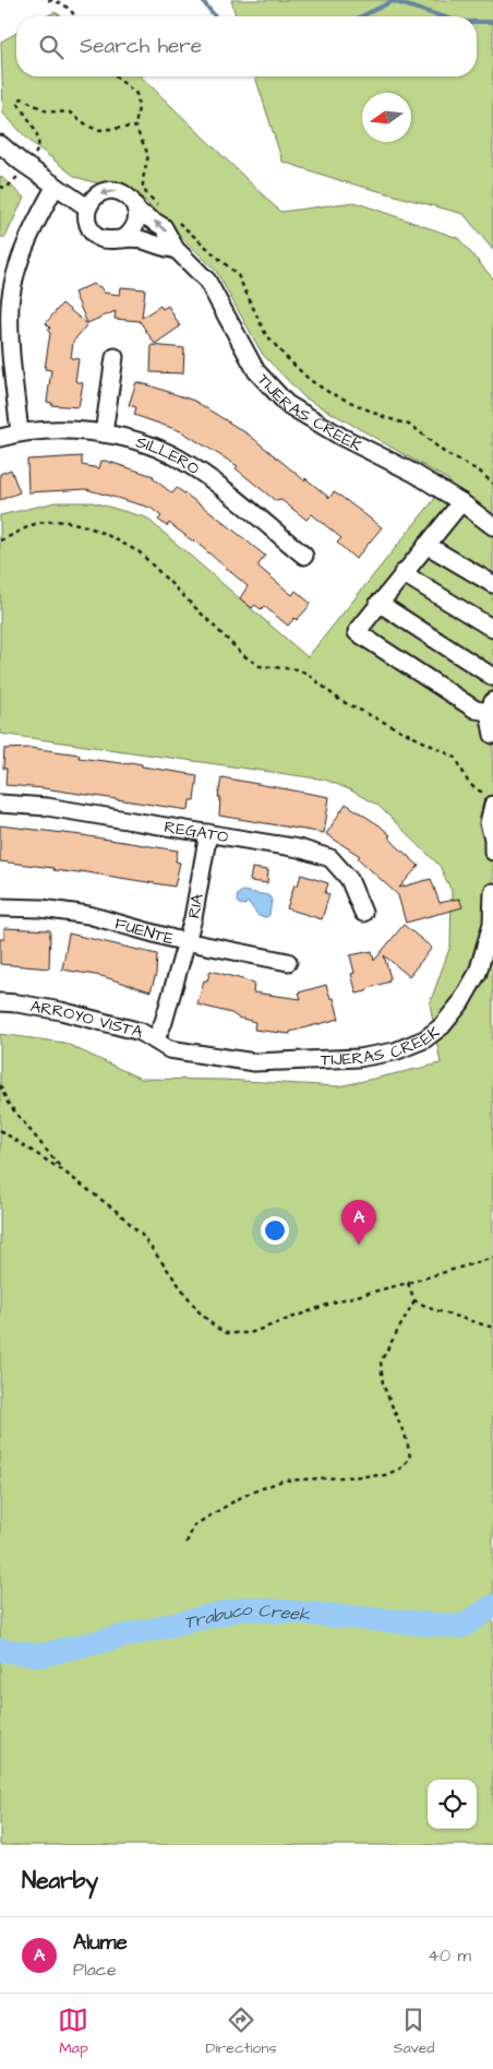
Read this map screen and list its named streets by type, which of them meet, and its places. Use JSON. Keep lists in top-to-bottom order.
{
  "streets": {
    "street": [
      "TIJERAS CREEK",
      "SILLERO",
      "REGATO",
      "RIA",
      "FUENTE",
      "ARROYO VISTA"
    ]
  },
  "crossings": [
    ["TIJERAS CREEK", "RIA"],
    ["TIJERAS CREEK", "ARROYO VISTA"],
    ["REGATO", "RIA"],
    ["RIA", "FUENTE"],
    ["RIA", "ARROYO VISTA"]
  ],
  "water": ["Trabuco Creek"],
  "north": "left",
  "page": {
    "search": "Search here",
    "pins": "A",
    "heading": "Nearby",
    "list": [
      {
        "mark": "A",
        "name": "Alume",
        "note": "Place",
        "value": "40 m"
      }
    ],
    "nav": ["Map", "Directions", "Saved"]
  }
}
